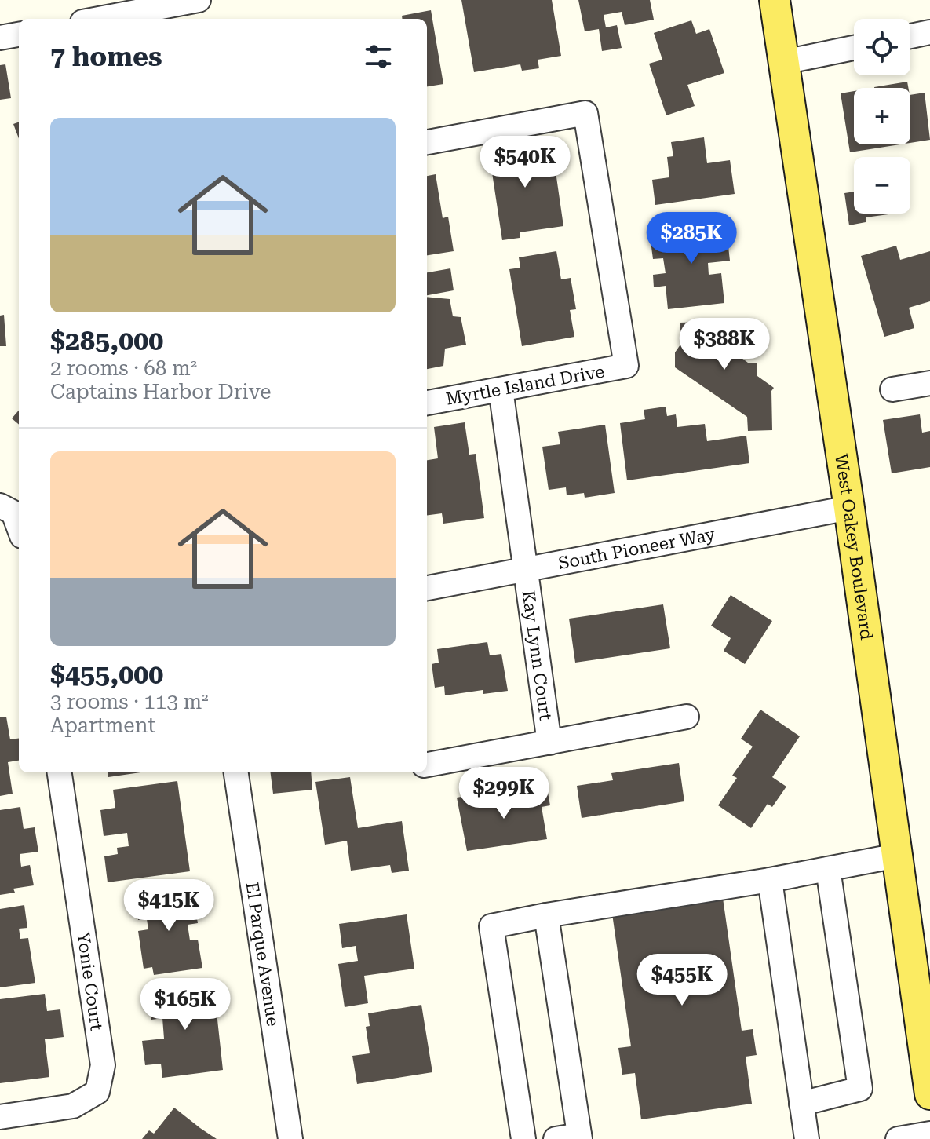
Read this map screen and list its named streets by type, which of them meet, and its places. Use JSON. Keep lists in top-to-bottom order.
{
  "streets": {
    "main road": ["West Oakey Boulevard"],
    "street": [
      "Myrtle Island Drive",
      "South Pioneer Way",
      "Kay Lynn Court",
      "El Parque Avenue",
      "Yonie Court"
    ]
  },
  "crossings": [
    ["Myrtle Island Drive", "Kay Lynn Court"],
    ["West Oakey Boulevard", "South Pioneer Way"],
    ["South Pioneer Way", "Kay Lynn Court"]
  ],
  "page": {
    "map_buttons": ["+", "−"],
    "heading": "7 homes",
    "list": [
      {
        "name": "$285,000",
        "note": "2 rooms · 68 m² · Captains Harbor Drive"
      },
      {
        "name": "$455,000",
        "note": "3 rooms · 113 m² · Apartment"
      }
    ],
    "price": [
      "$540K",
      "$285K",
      "$388K",
      "$299K",
      "$415K",
      "$455K",
      "$165K"
    ]
  }
}
